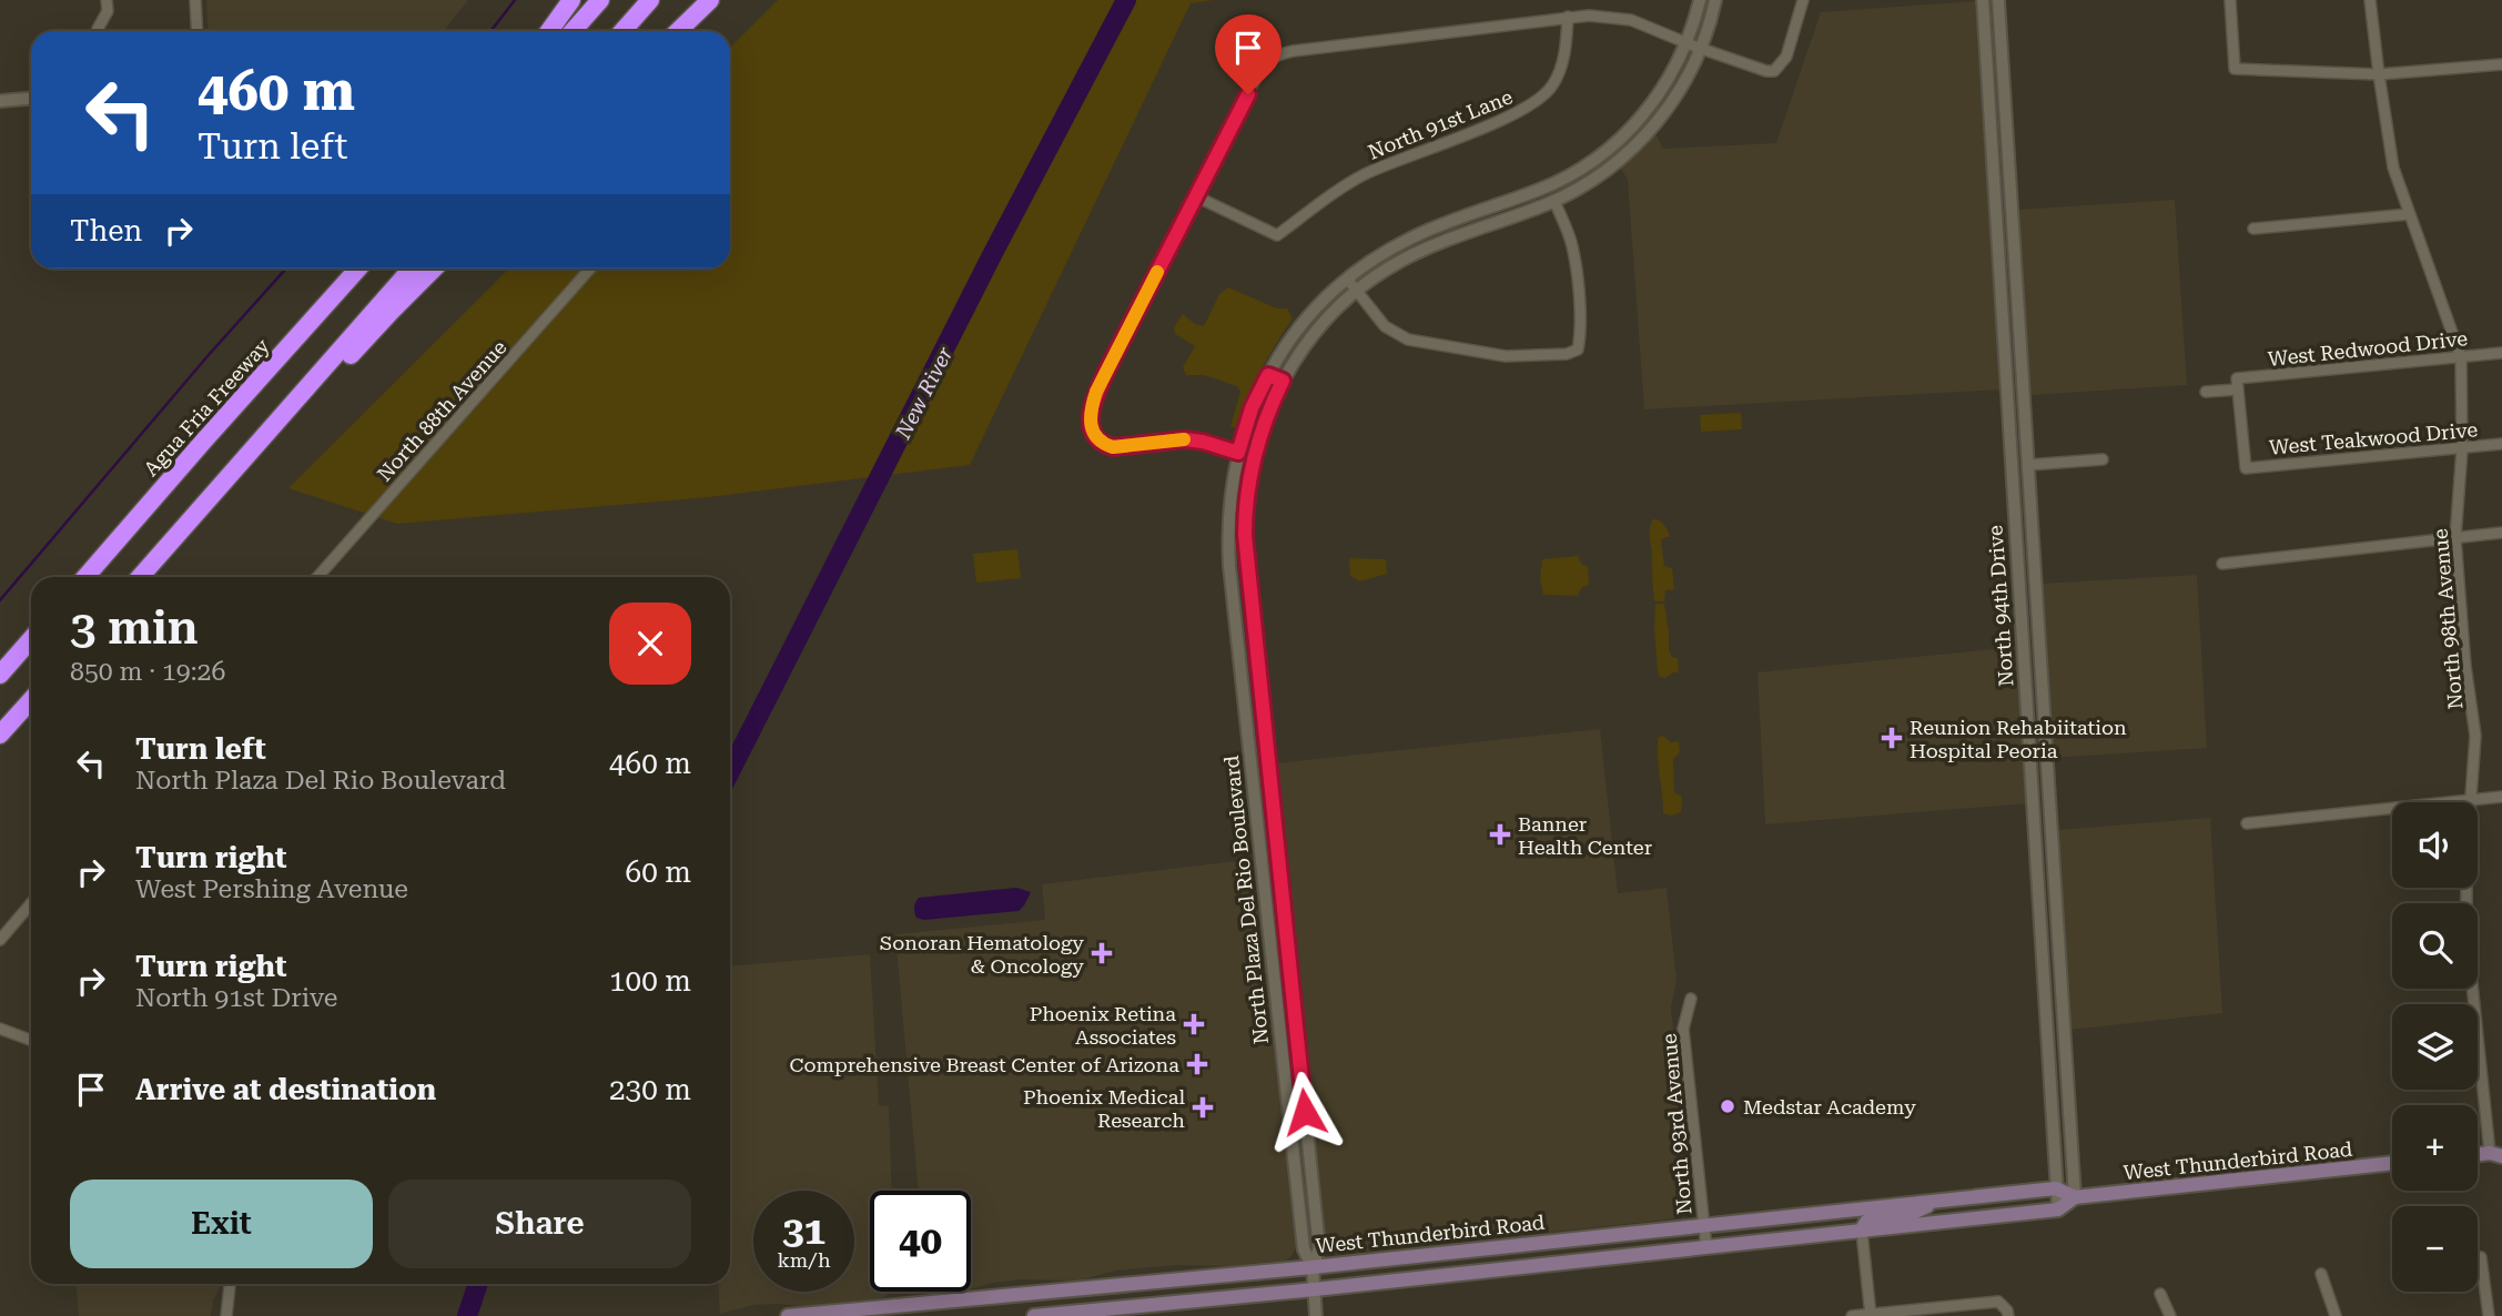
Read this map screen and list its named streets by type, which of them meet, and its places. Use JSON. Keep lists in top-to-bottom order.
{
  "streets": {
    "highway": ["Agua Fria Freeway"],
    "main road": ["West Thunderbird Road"],
    "street": [
      "North 91st Lane",
      "West Redwood Drive",
      "North 88th Avenue",
      "West Teakwood Drive",
      "North 94th Drive",
      "North 98th Avenue",
      "North Plaza Del Rio Boulevard",
      "North 93rd Avenue"
    ]
  },
  "crossings": [
    ["West Redwood Drive", "West Teakwood Drive"],
    ["West Redwood Drive", "North 98th Avenue"],
    ["West Teakwood Drive", "North 98th Avenue"],
    ["North 94th Drive", "West Thunderbird Road"],
    ["North Plaza Del Rio Boulevard", "West Thunderbird Road"],
    ["North 93rd Avenue", "West Thunderbird Road"]
  ],
  "water": ["New River"],
  "places": {
    "health": [
      "Reunion Rehabiitation Hospital Peoria",
      "Banner Health Center",
      "Sonoran Hematology & Oncology",
      "Phoenix Retina Associates",
      "Comprehensive Breast Center of Arizona",
      "Phoenix Medical Research"
    ],
    "other": ["Medstar Academy"]
  },
  "page": {
    "turn": ["460 m", "Turn left"],
    "then": "Then",
    "heading": ["3 min", "850 m · 19:26"],
    "list": [
      {
        "name": "Turn left",
        "note": "North Plaza Del Rio Boulevard",
        "value": "460 m"
      },
      {
        "name": "Turn right",
        "note": "West Pershing Avenue",
        "value": "60 m"
      },
      {
        "name": "Turn right",
        "note": "North 91st Drive",
        "value": "100 m"
      },
      {
        "name": "Arrive at destination",
        "value": "230 m"
      }
    ],
    "map_buttons": ["+", "−"],
    "buttons": ["Exit", "Share"],
    "speed": "31 km/h",
    "limit": "40"
  }
}
